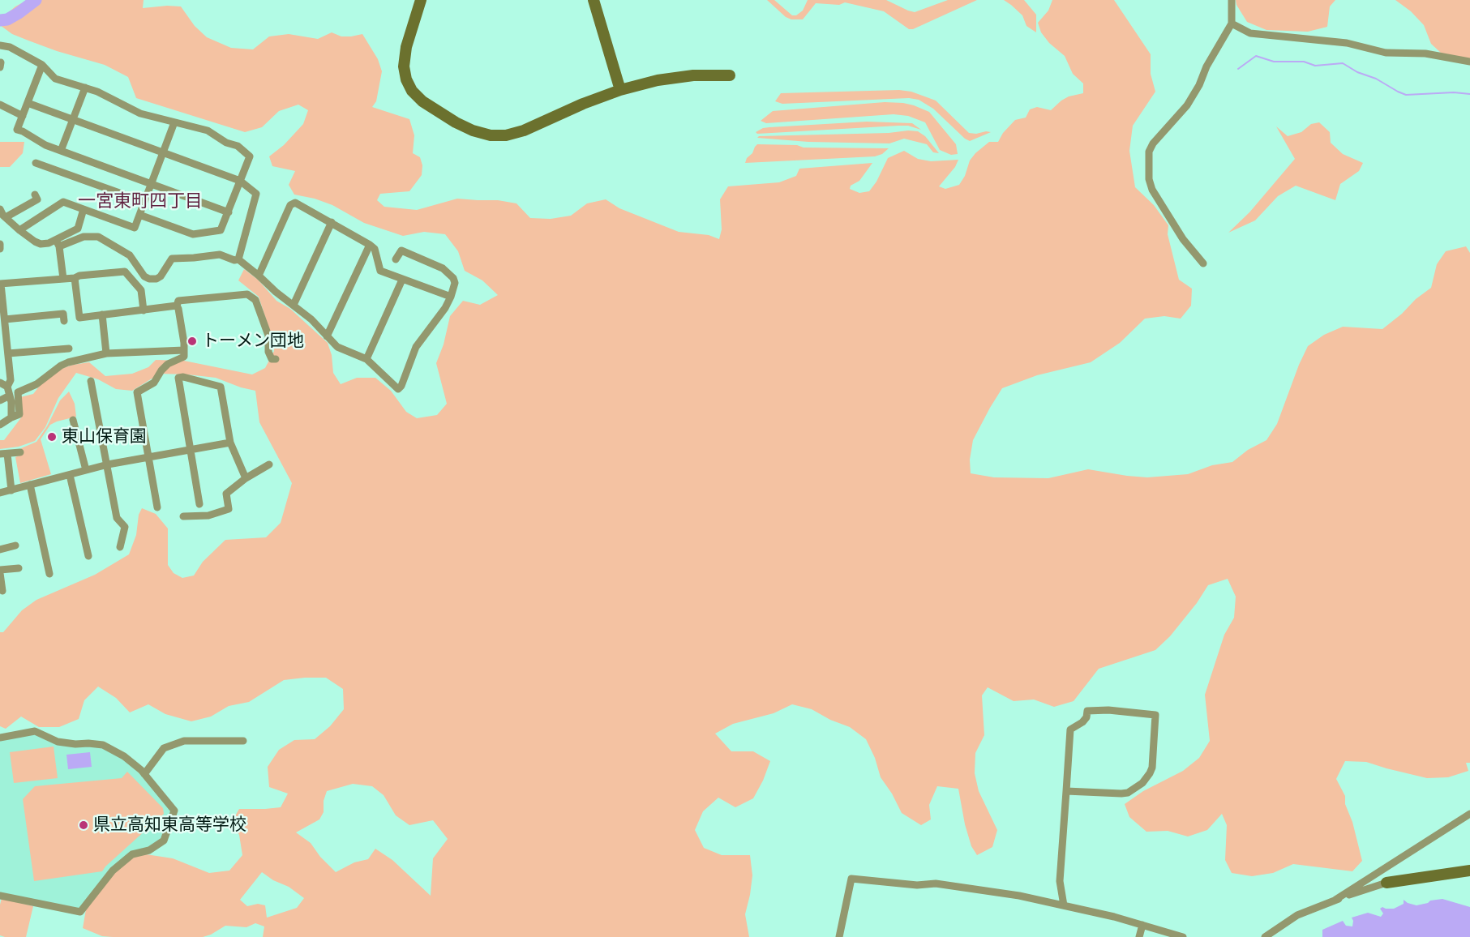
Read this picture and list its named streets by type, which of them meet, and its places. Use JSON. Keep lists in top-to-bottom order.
{
  "districts": ["一宮東町四丁目"],
  "places": ["トーメン団地", "東山保育園", "県立高知東高等学校"]
}
